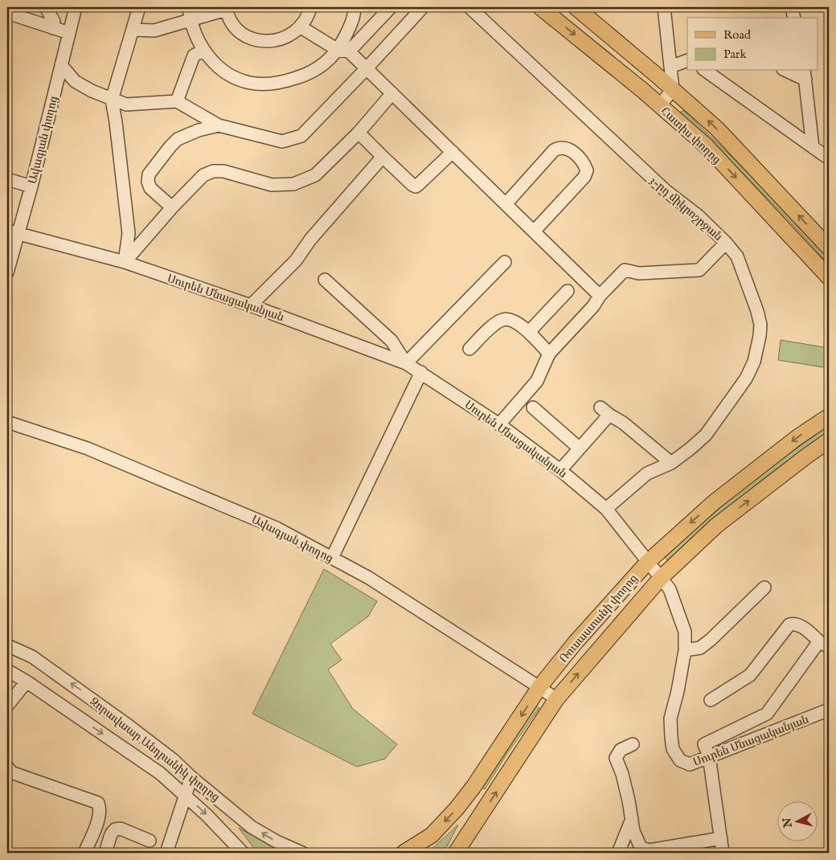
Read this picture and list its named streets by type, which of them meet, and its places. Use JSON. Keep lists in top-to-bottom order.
{
  "streets": {
    "main road": ["Հատիս փողոց", "Ռուսաստանի փողոց"],
    "street": [
      "Ավագյան փողոց",
      "3-րդ միկրոշրջան",
      "Սուրեն Մնացականյան",
      "Զորավաար Անդրանիկ փողոց"
    ]
  },
  "crossings": [
    ["Ավագյան փողոց", "Սուրեն Մնացականյան"],
    ["Ավագյան փողոց", "Ռուսաստանի փողոց"],
    ["3-րդ միկրոշրջան", "Սուրեն Մնացականյան"],
    ["Սուրեն Մնացականյան", "Ռուսաստանի փողոց"]
  ],
  "legend": ["Road", "Park"],
  "north": "left"
}
